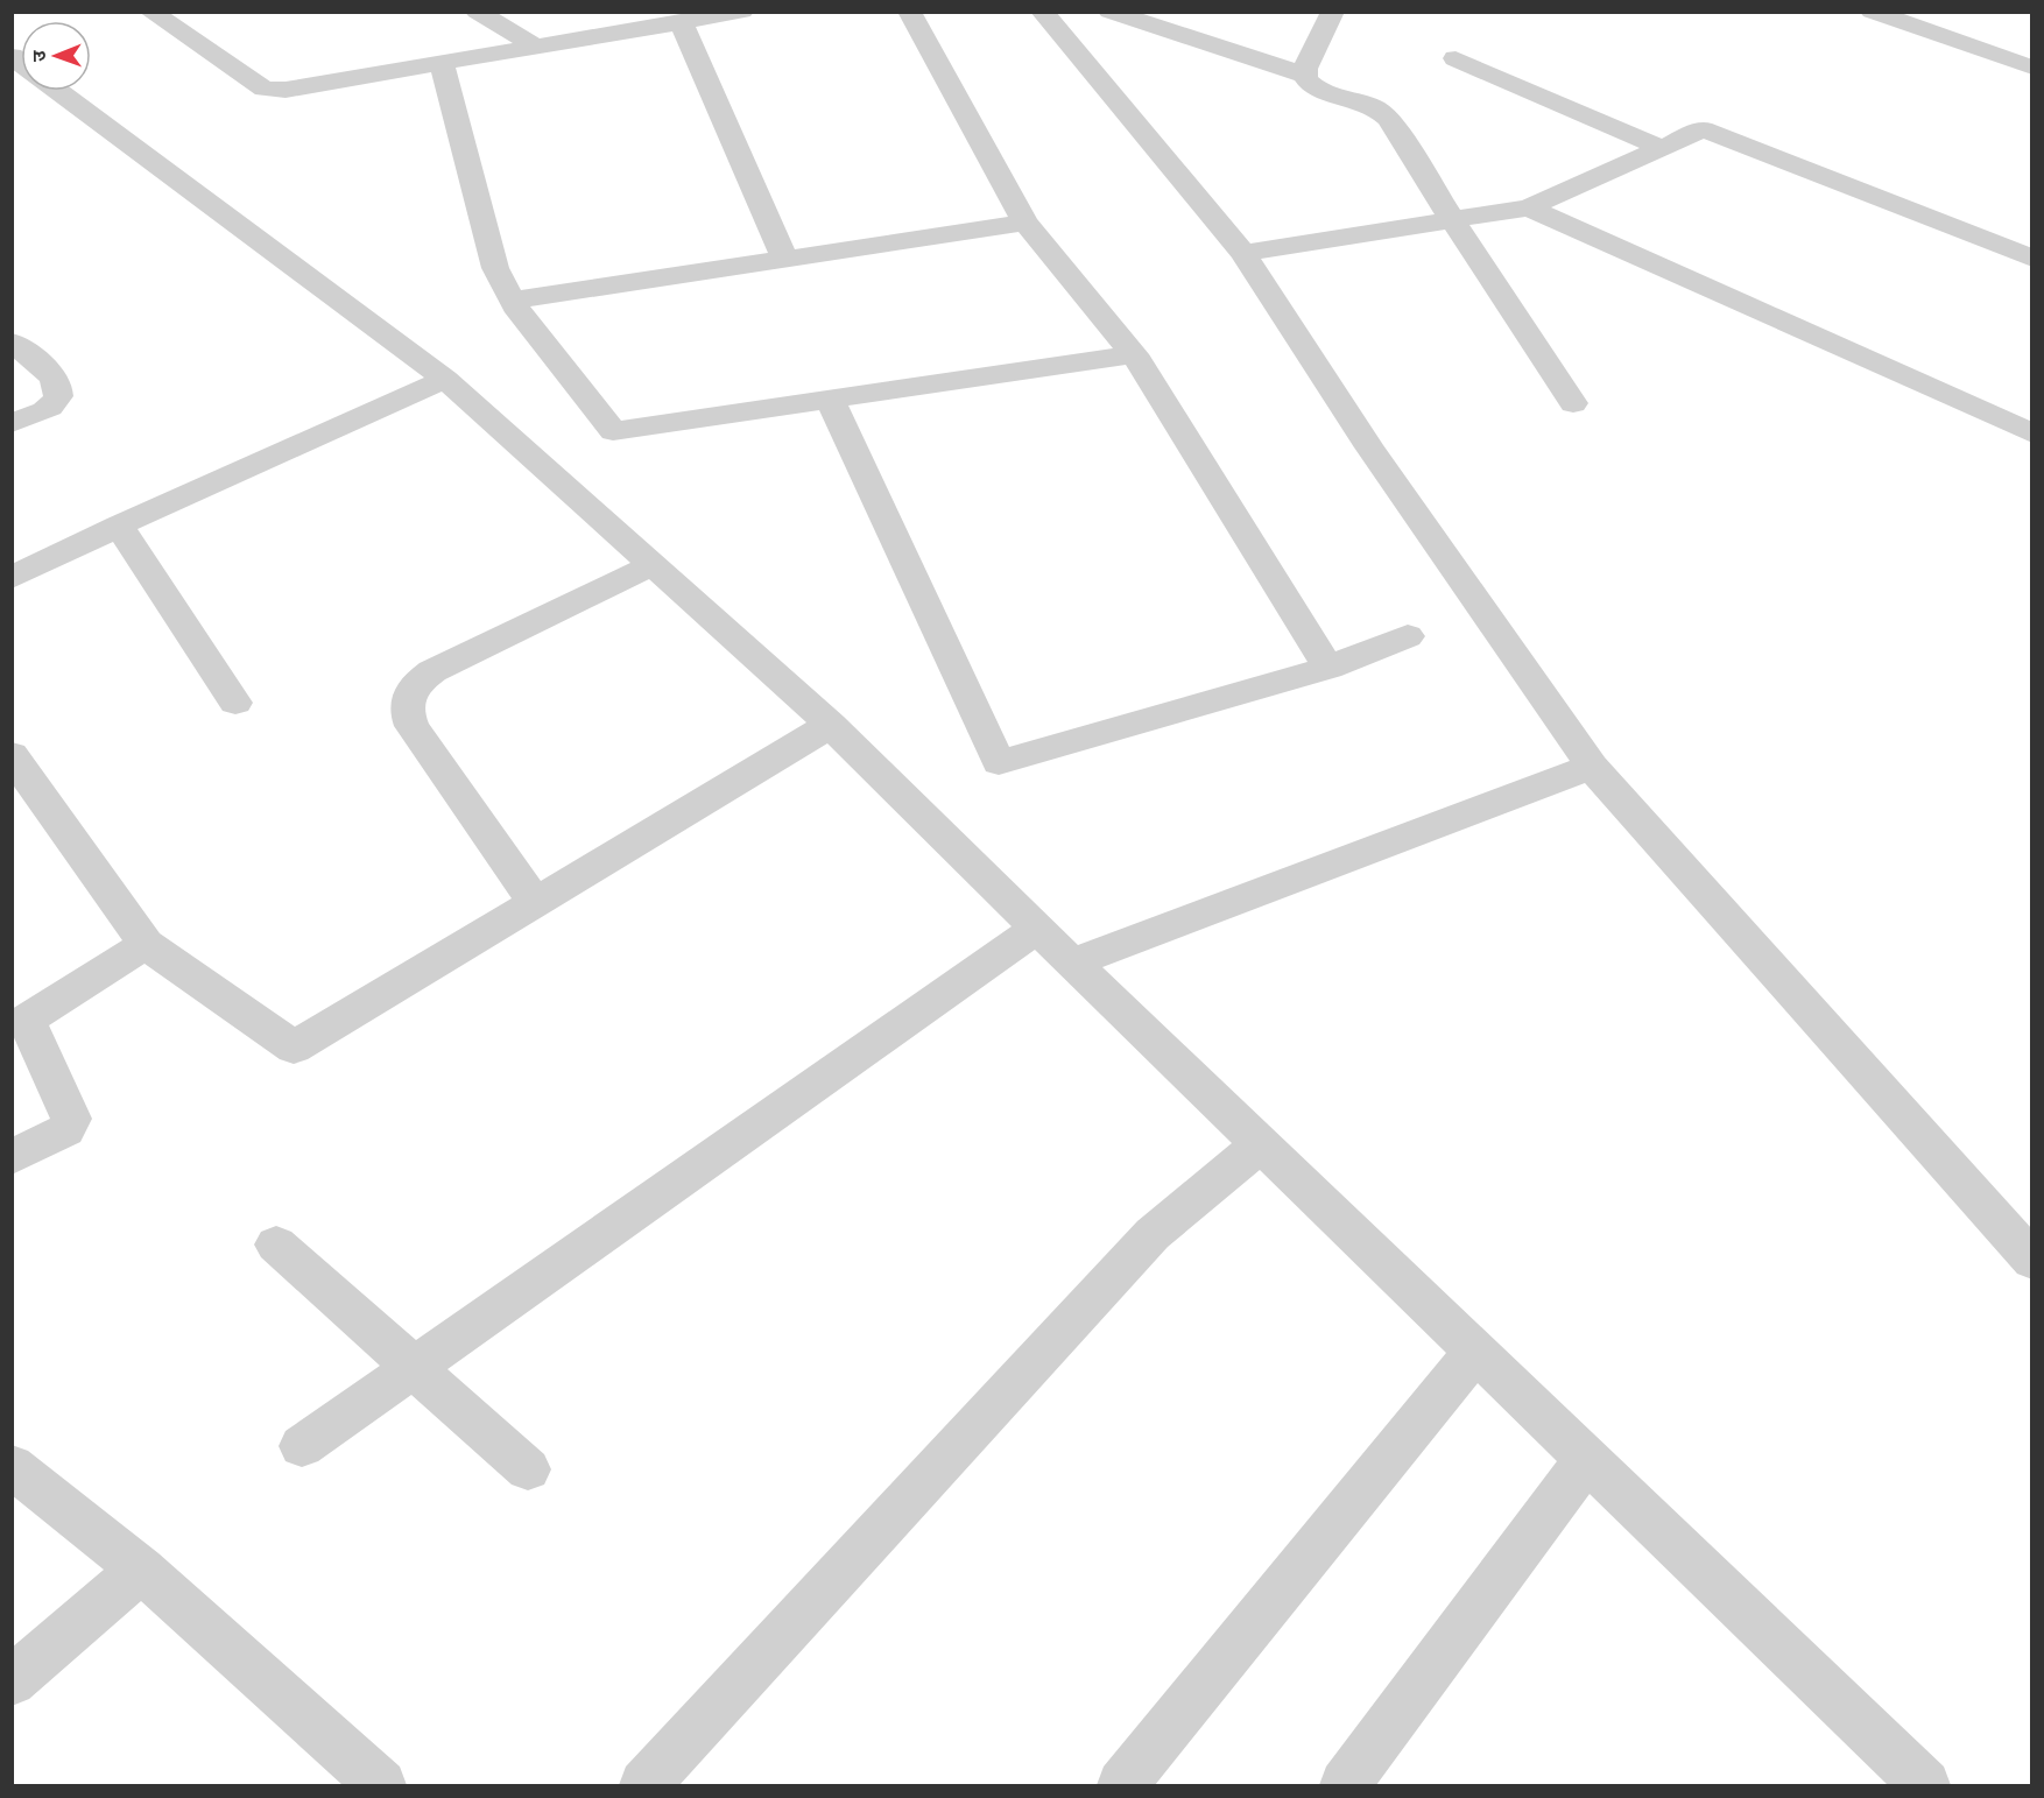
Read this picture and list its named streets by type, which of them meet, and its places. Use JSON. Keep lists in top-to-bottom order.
{
  "north": "left"
}
